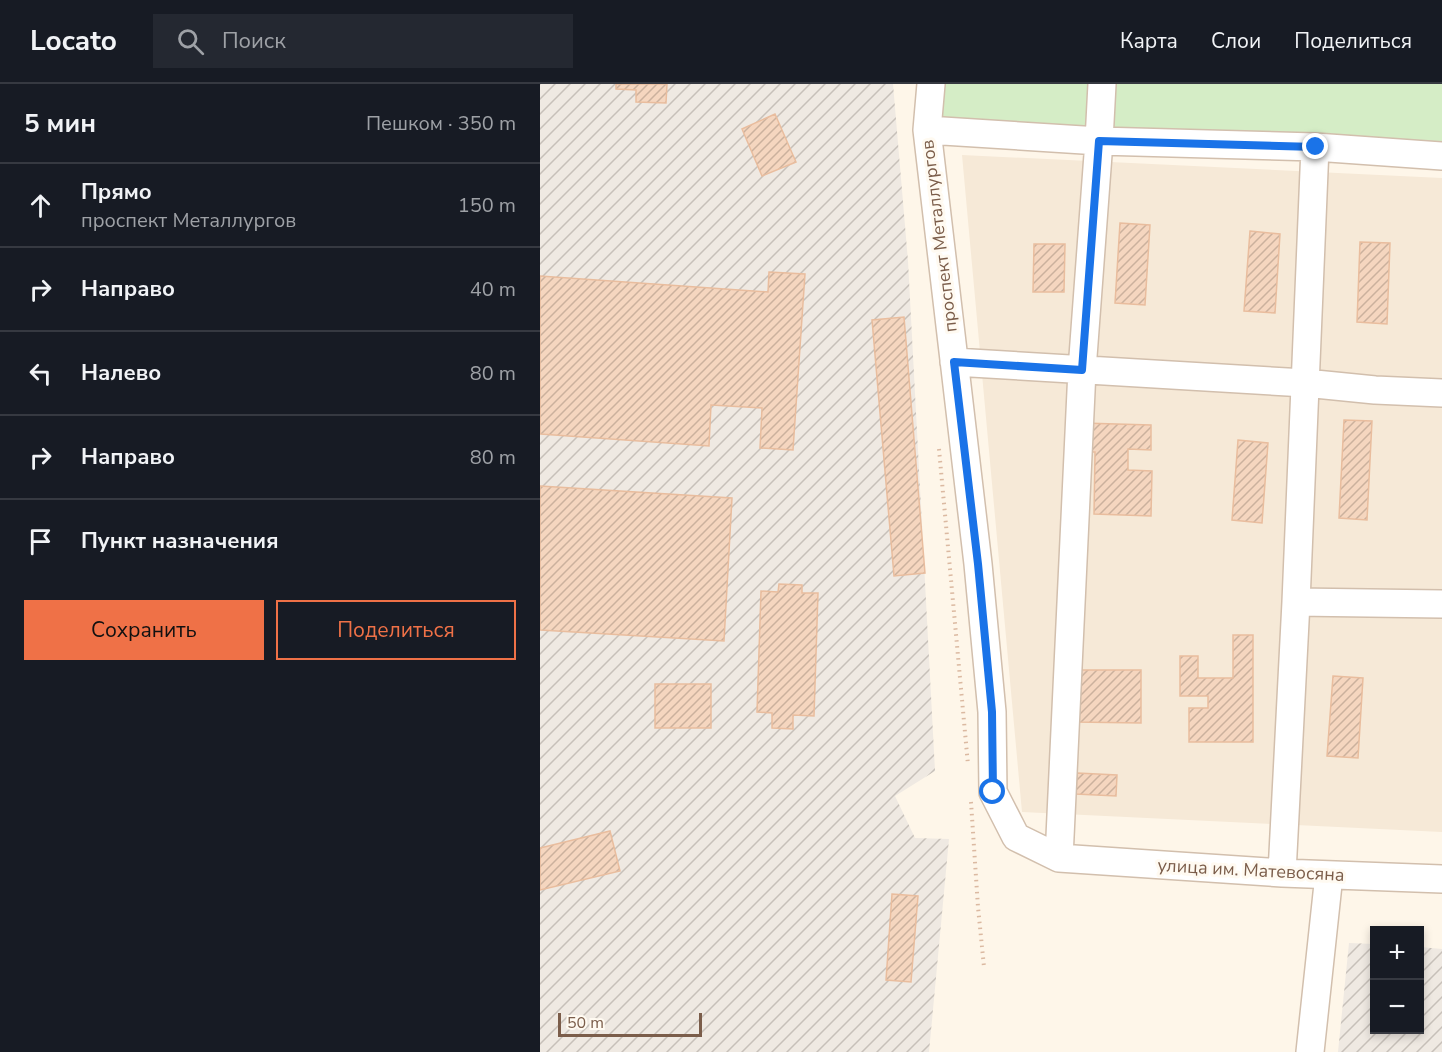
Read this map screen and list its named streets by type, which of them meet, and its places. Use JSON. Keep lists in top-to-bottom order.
{
  "streets": {
    "street": ["проспект Металлургов", "улица им. Матевосяна"]
  },
  "crossings": [
    ["проспект Металлургов", "улица им. Матевосяна"]
  ],
  "scale_bar": "50 m",
  "page": {
    "header": "Locato",
    "search": "Поиск",
    "nav": ["Карта", "Слои", "Поделиться"],
    "heading": ["5 мин", "Пешком · 350 m"],
    "list": [
      ["Прямо", "проспект Металлургов", "150 m"],
      ["Направо", "40 m"],
      ["Налево", "80 m"],
      ["Направо", "80 m"],
      "Пункт назначения"
    ],
    "buttons": ["Сохранить", "Поделиться"],
    "map_buttons": ["+", "−"],
    "scale": "50 m"
  }
}
